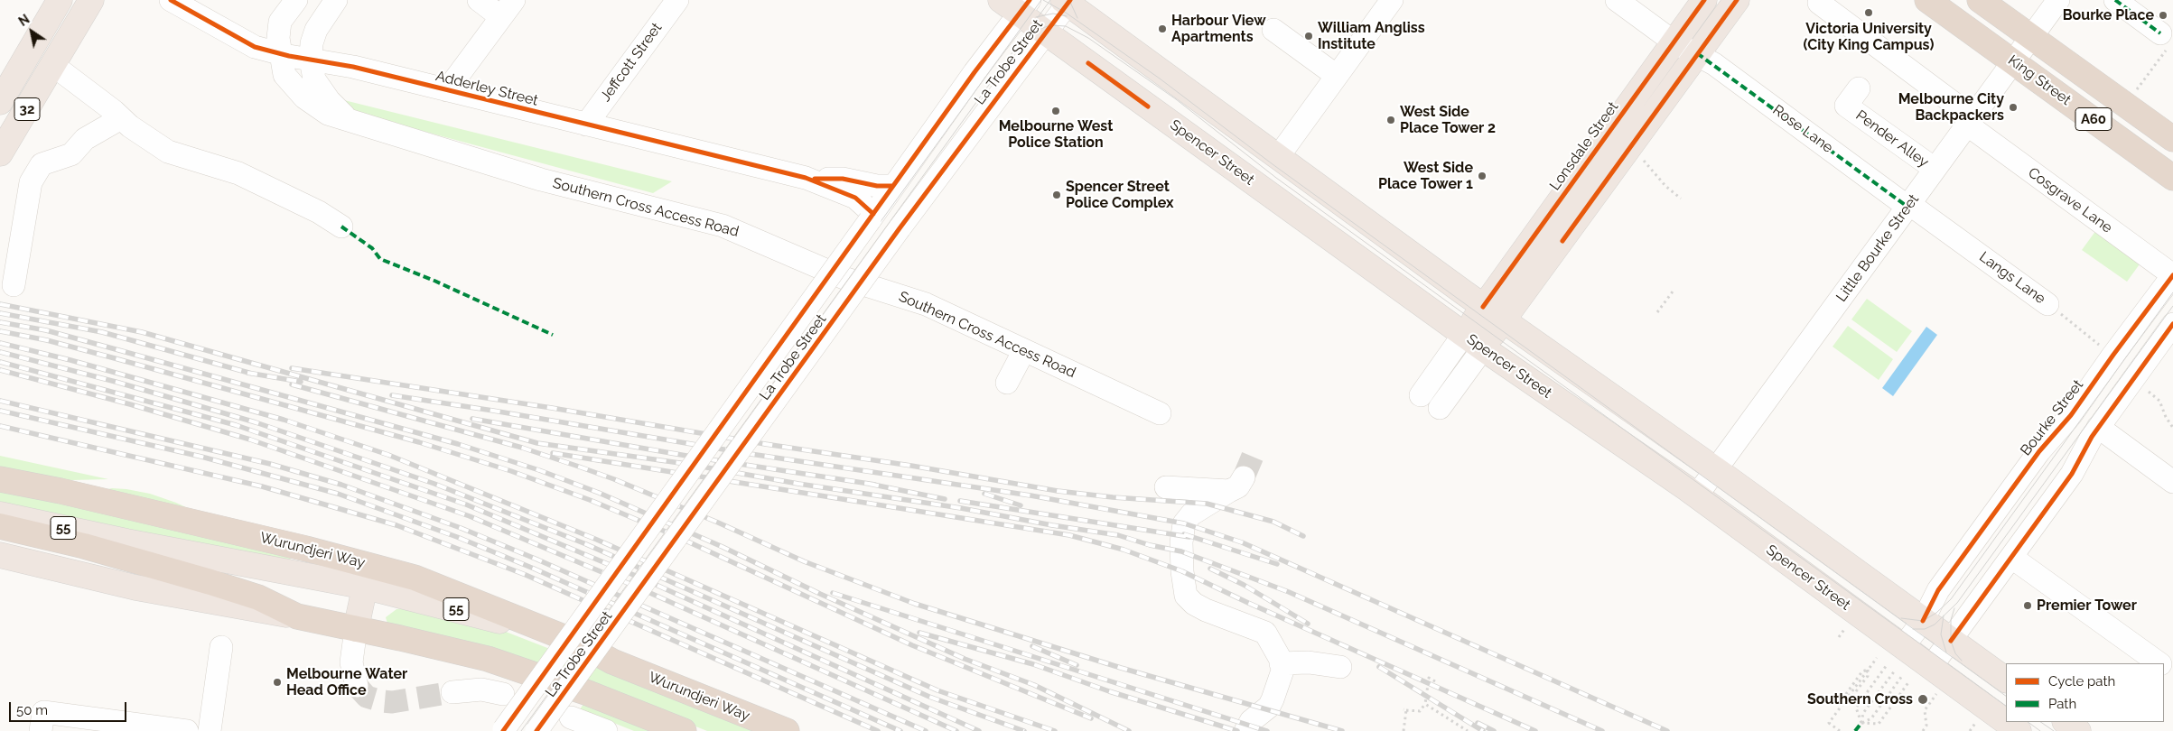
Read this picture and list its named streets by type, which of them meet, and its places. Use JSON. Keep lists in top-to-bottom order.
{
  "streets": {
    "highway": [
      "King Street",
      "A60",
      "55",
      "Wurundjeri Way"
    ],
    "main road": ["32", "Lonsdale Street", "Spencer Street"],
    "street": [
      "Jeffcott Street",
      "La Trobe Street",
      "Adderley Street",
      "Rose Lane",
      "Pender Alley",
      "Cosgrave Lane",
      "Southern Cross Access Road",
      "Little Bourke Street",
      "Langs Lane",
      "Bourke Street"
    ]
  },
  "crossings": [
    ["Jeffcott Street", "Adderley Street"],
    ["La Trobe Street", "Adderley Street"],
    ["La Trobe Street", "Spencer Street"],
    ["King Street", "Little Bourke Street"],
    ["Adderley Street", "Southern Cross Access Road"],
    ["Rose Lane", "Lonsdale Street"],
    ["Rose Lane", "Little Bourke Street"],
    ["Rose Lane", "Langs Lane"],
    ["Pender Alley", "Little Bourke Street"],
    ["Lonsdale Street", "Spencer Street"],
    ["Spencer Street", "Little Bourke Street"],
    ["Spencer Street", "Bourke Street"],
    ["Cosgrave Lane", "Little Bourke Street"],
    ["Cosgrave Lane", "Bourke Street"],
    ["Little Bourke Street", "Langs Lane"],
    ["Langs Lane", "Bourke Street"]
  ],
  "places": [
    "Victoria University (City King Campus)",
    "Bourke Place",
    "Harbour View Apartments",
    "William Angliss Institute",
    "Melbourne City Backpackers",
    "Melbourne West Police Station",
    "West Side Place Tower 2",
    "West Side Place Tower 1",
    "Spencer Street Police Complex",
    "Premier Tower",
    "Melbourne Water Head Office",
    "Southern Cross"
  ],
  "legend": ["Cycle path", "Path"],
  "scale_bar": "50 m",
  "north": "top left"
}
